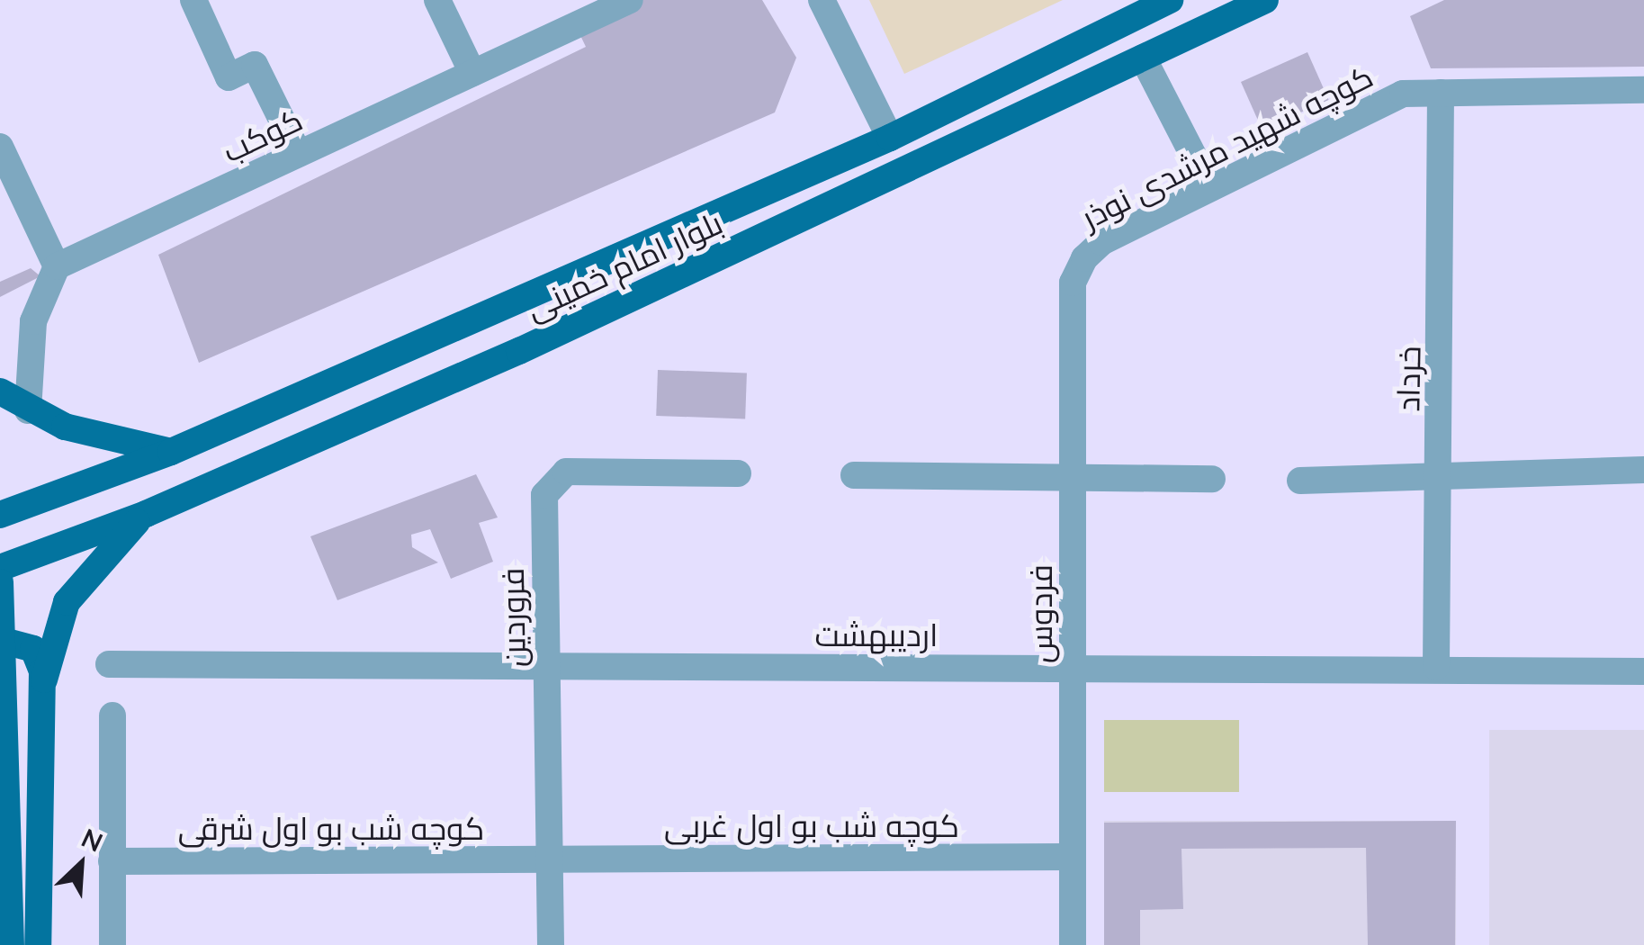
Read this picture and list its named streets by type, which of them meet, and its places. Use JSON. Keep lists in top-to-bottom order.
{
  "streets": {
    "main road": ["بلوار امام خمینی"],
    "street": [
      "کوکب",
      "کوچه شهید مرشدی نوذر",
      "خرداد",
      "فردوس",
      "فروردین",
      "اردیبهشت",
      "کوچه شب بو اول غربی",
      "کوچه شب بو اول شرقی"
    ]
  },
  "crossings": [
    ["کوچه شهید مرشدی نوذر", "خرداد"],
    ["کوچه شهید مرشدی نوذر", "فردوس"],
    ["خرداد", "اردیبهشت"],
    ["فردوس", "اردیبهشت"],
    ["فردوس", "کوچه شب بو اول غربی"],
    ["فروردین", "اردیبهشت"],
    ["فروردین", "کوچه شب بو اول غربی"],
    ["فروردین", "کوچه شب بو اول شرقی"],
    ["کوچه شب بو اول غربی", "کوچه شب بو اول شرقی"]
  ],
  "north": "top right"
}
